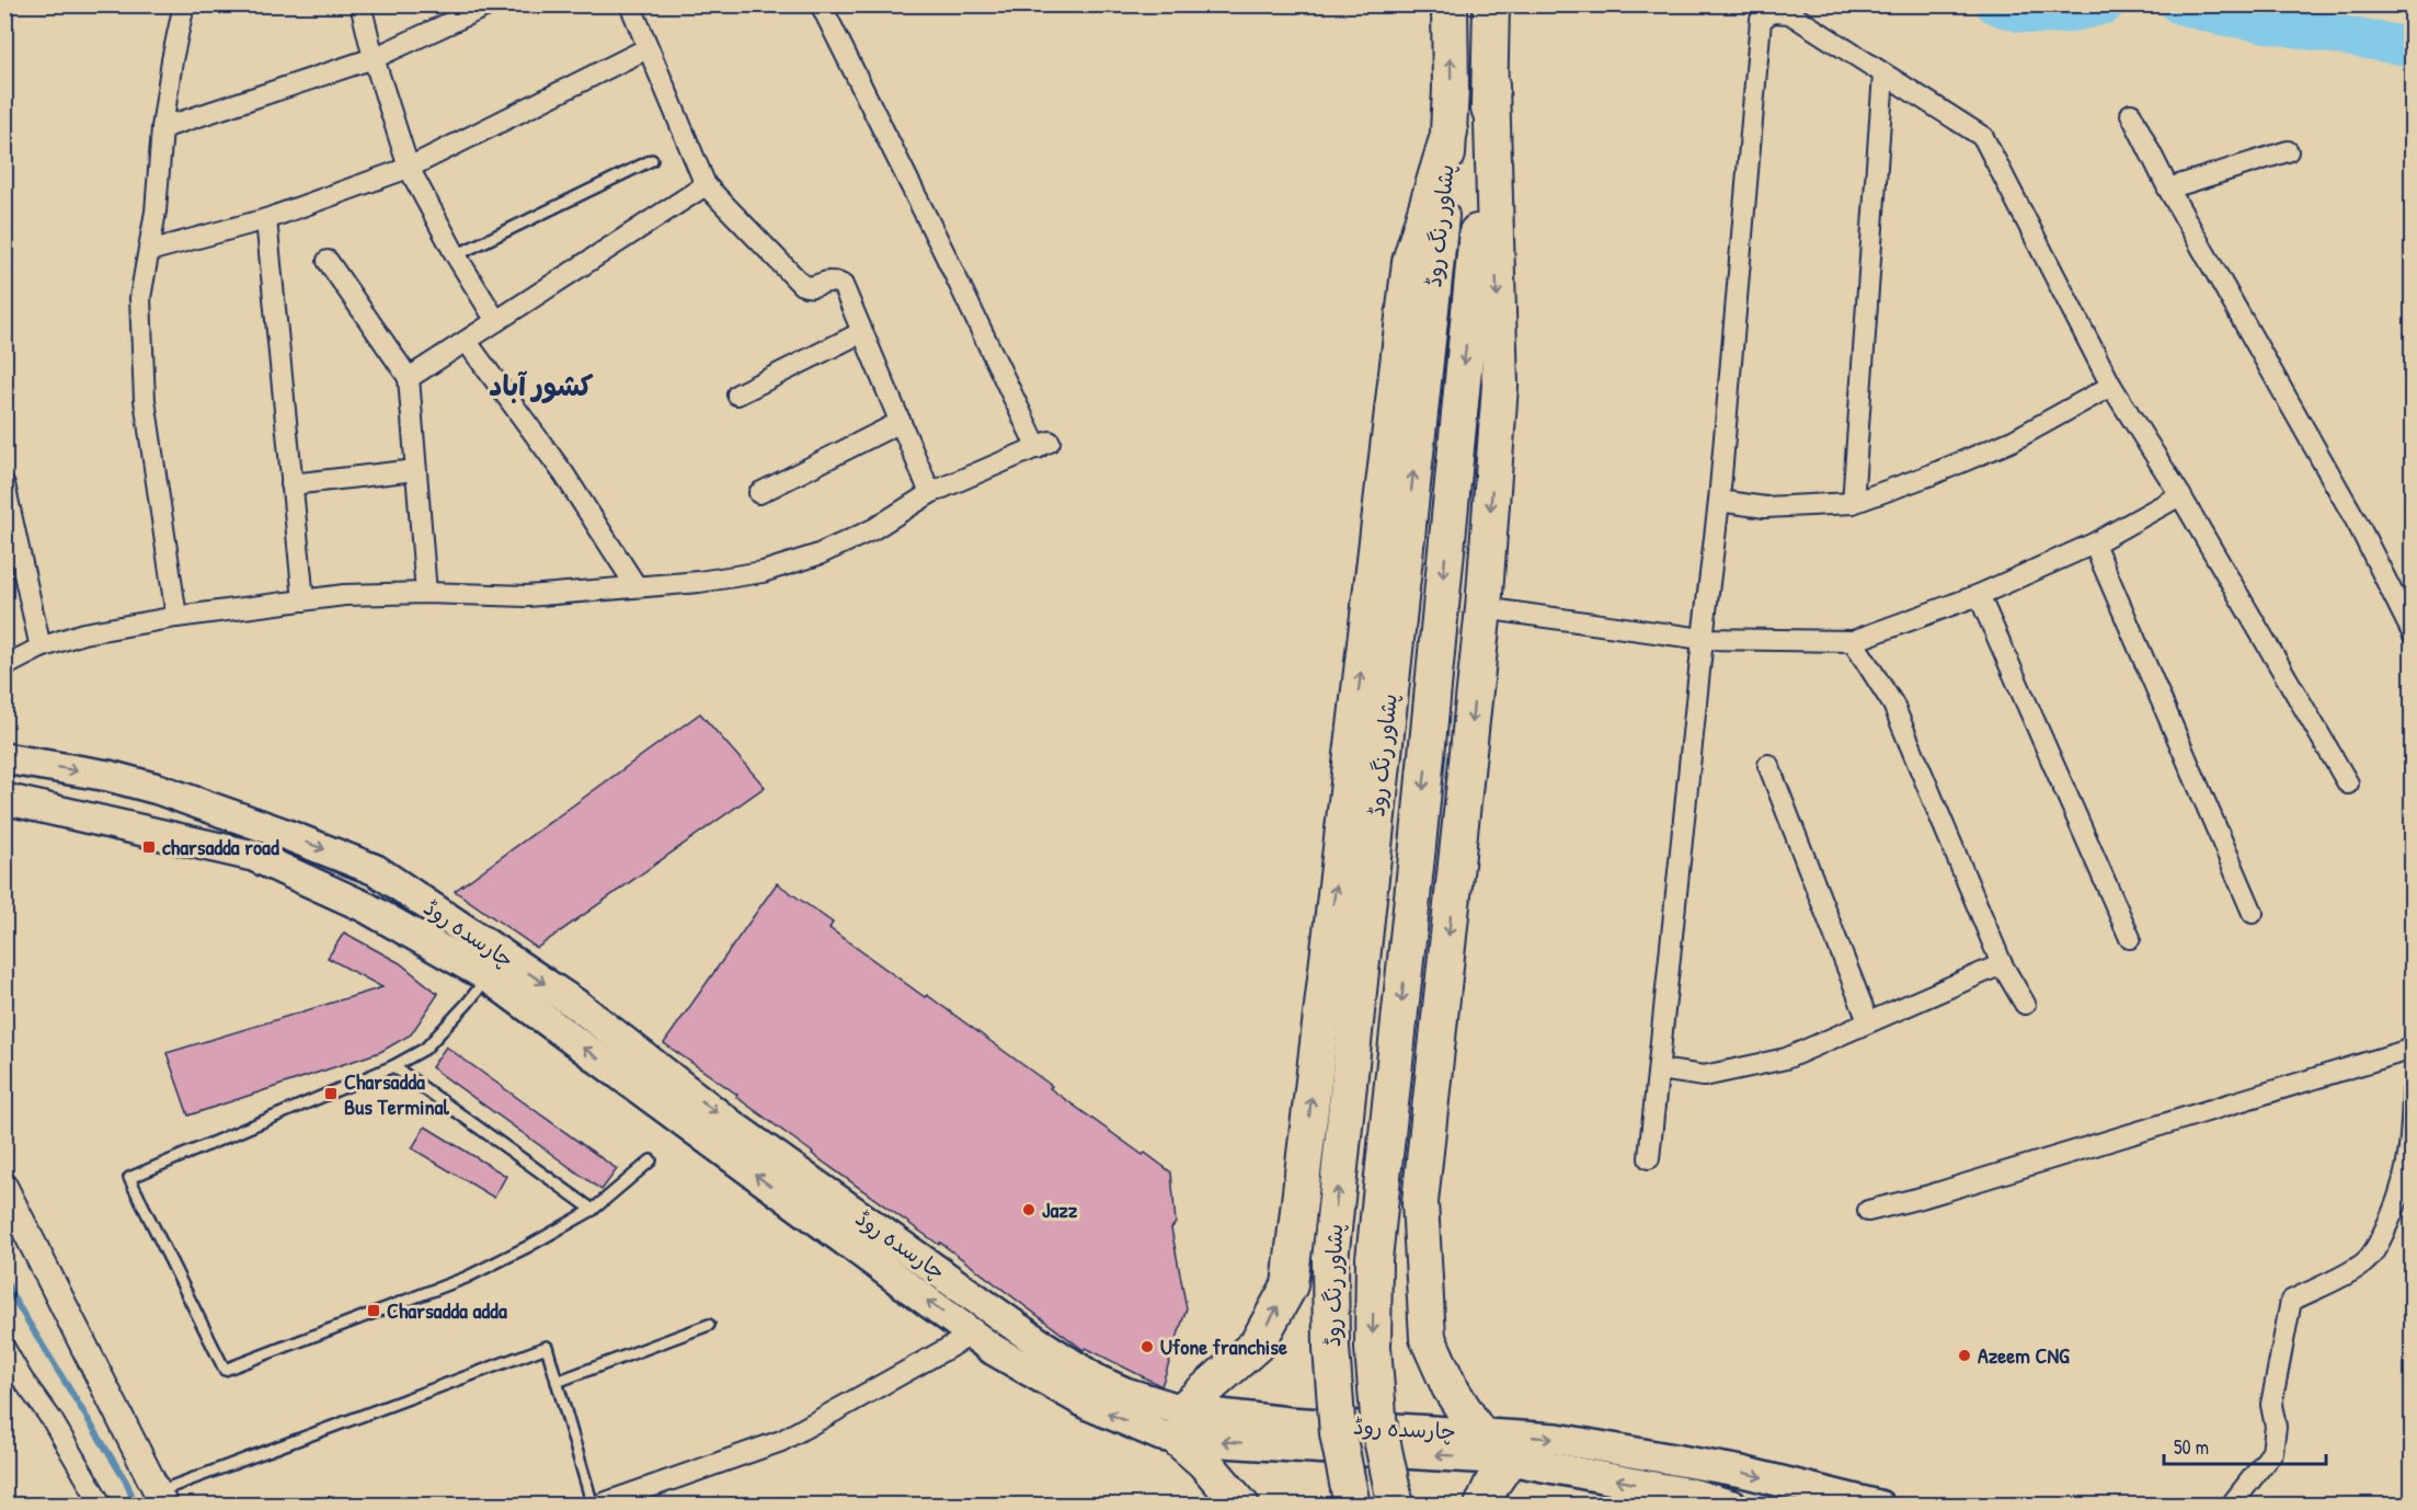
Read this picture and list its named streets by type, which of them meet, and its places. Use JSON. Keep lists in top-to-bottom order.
{
  "streets": {
    "highway": ["پشاور رنگ روڈ"],
    "main road": ["چارسدہ روڈ"]
  },
  "districts": ["کشور آباد"],
  "places": {
    "transit": ["charsadda road", "Charsadda Bus Terminal", "Charsadda adda"],
    "other": ["Jazz", "Ufone franchise", "Azeem CNG"]
  },
  "scale_bar": "50 m"
}
